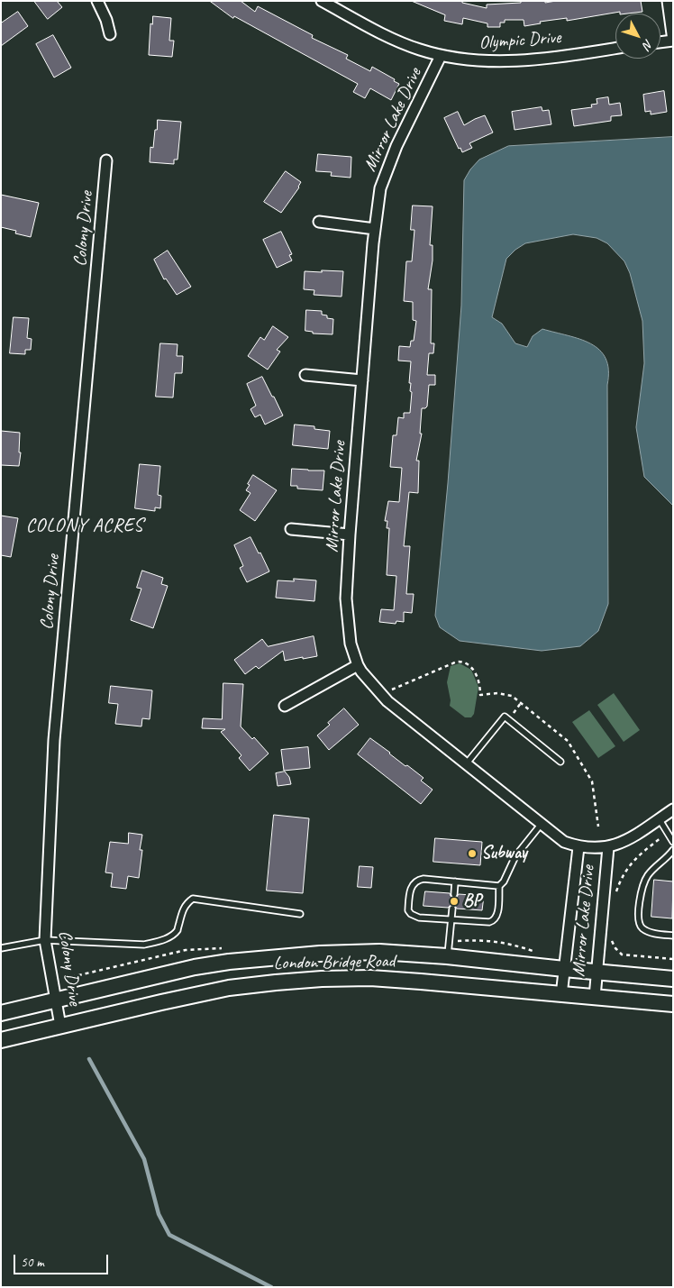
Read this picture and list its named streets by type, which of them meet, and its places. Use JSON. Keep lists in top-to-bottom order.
{
  "streets": {
    "main road": ["London Bridge Road"],
    "street": ["Olympic Drive", "Mirror Lake Drive", "Colony Drive"]
  },
  "crossings": [
    ["Olympic Drive", "Mirror Lake Drive"],
    ["Mirror Lake Drive", "London Bridge Road"],
    ["Colony Drive", "London Bridge Road"]
  ],
  "districts": ["COLONY ACRES"],
  "places": ["Subway", "BP"],
  "scale_bar": "50 m",
  "north": "bottom right"
}
